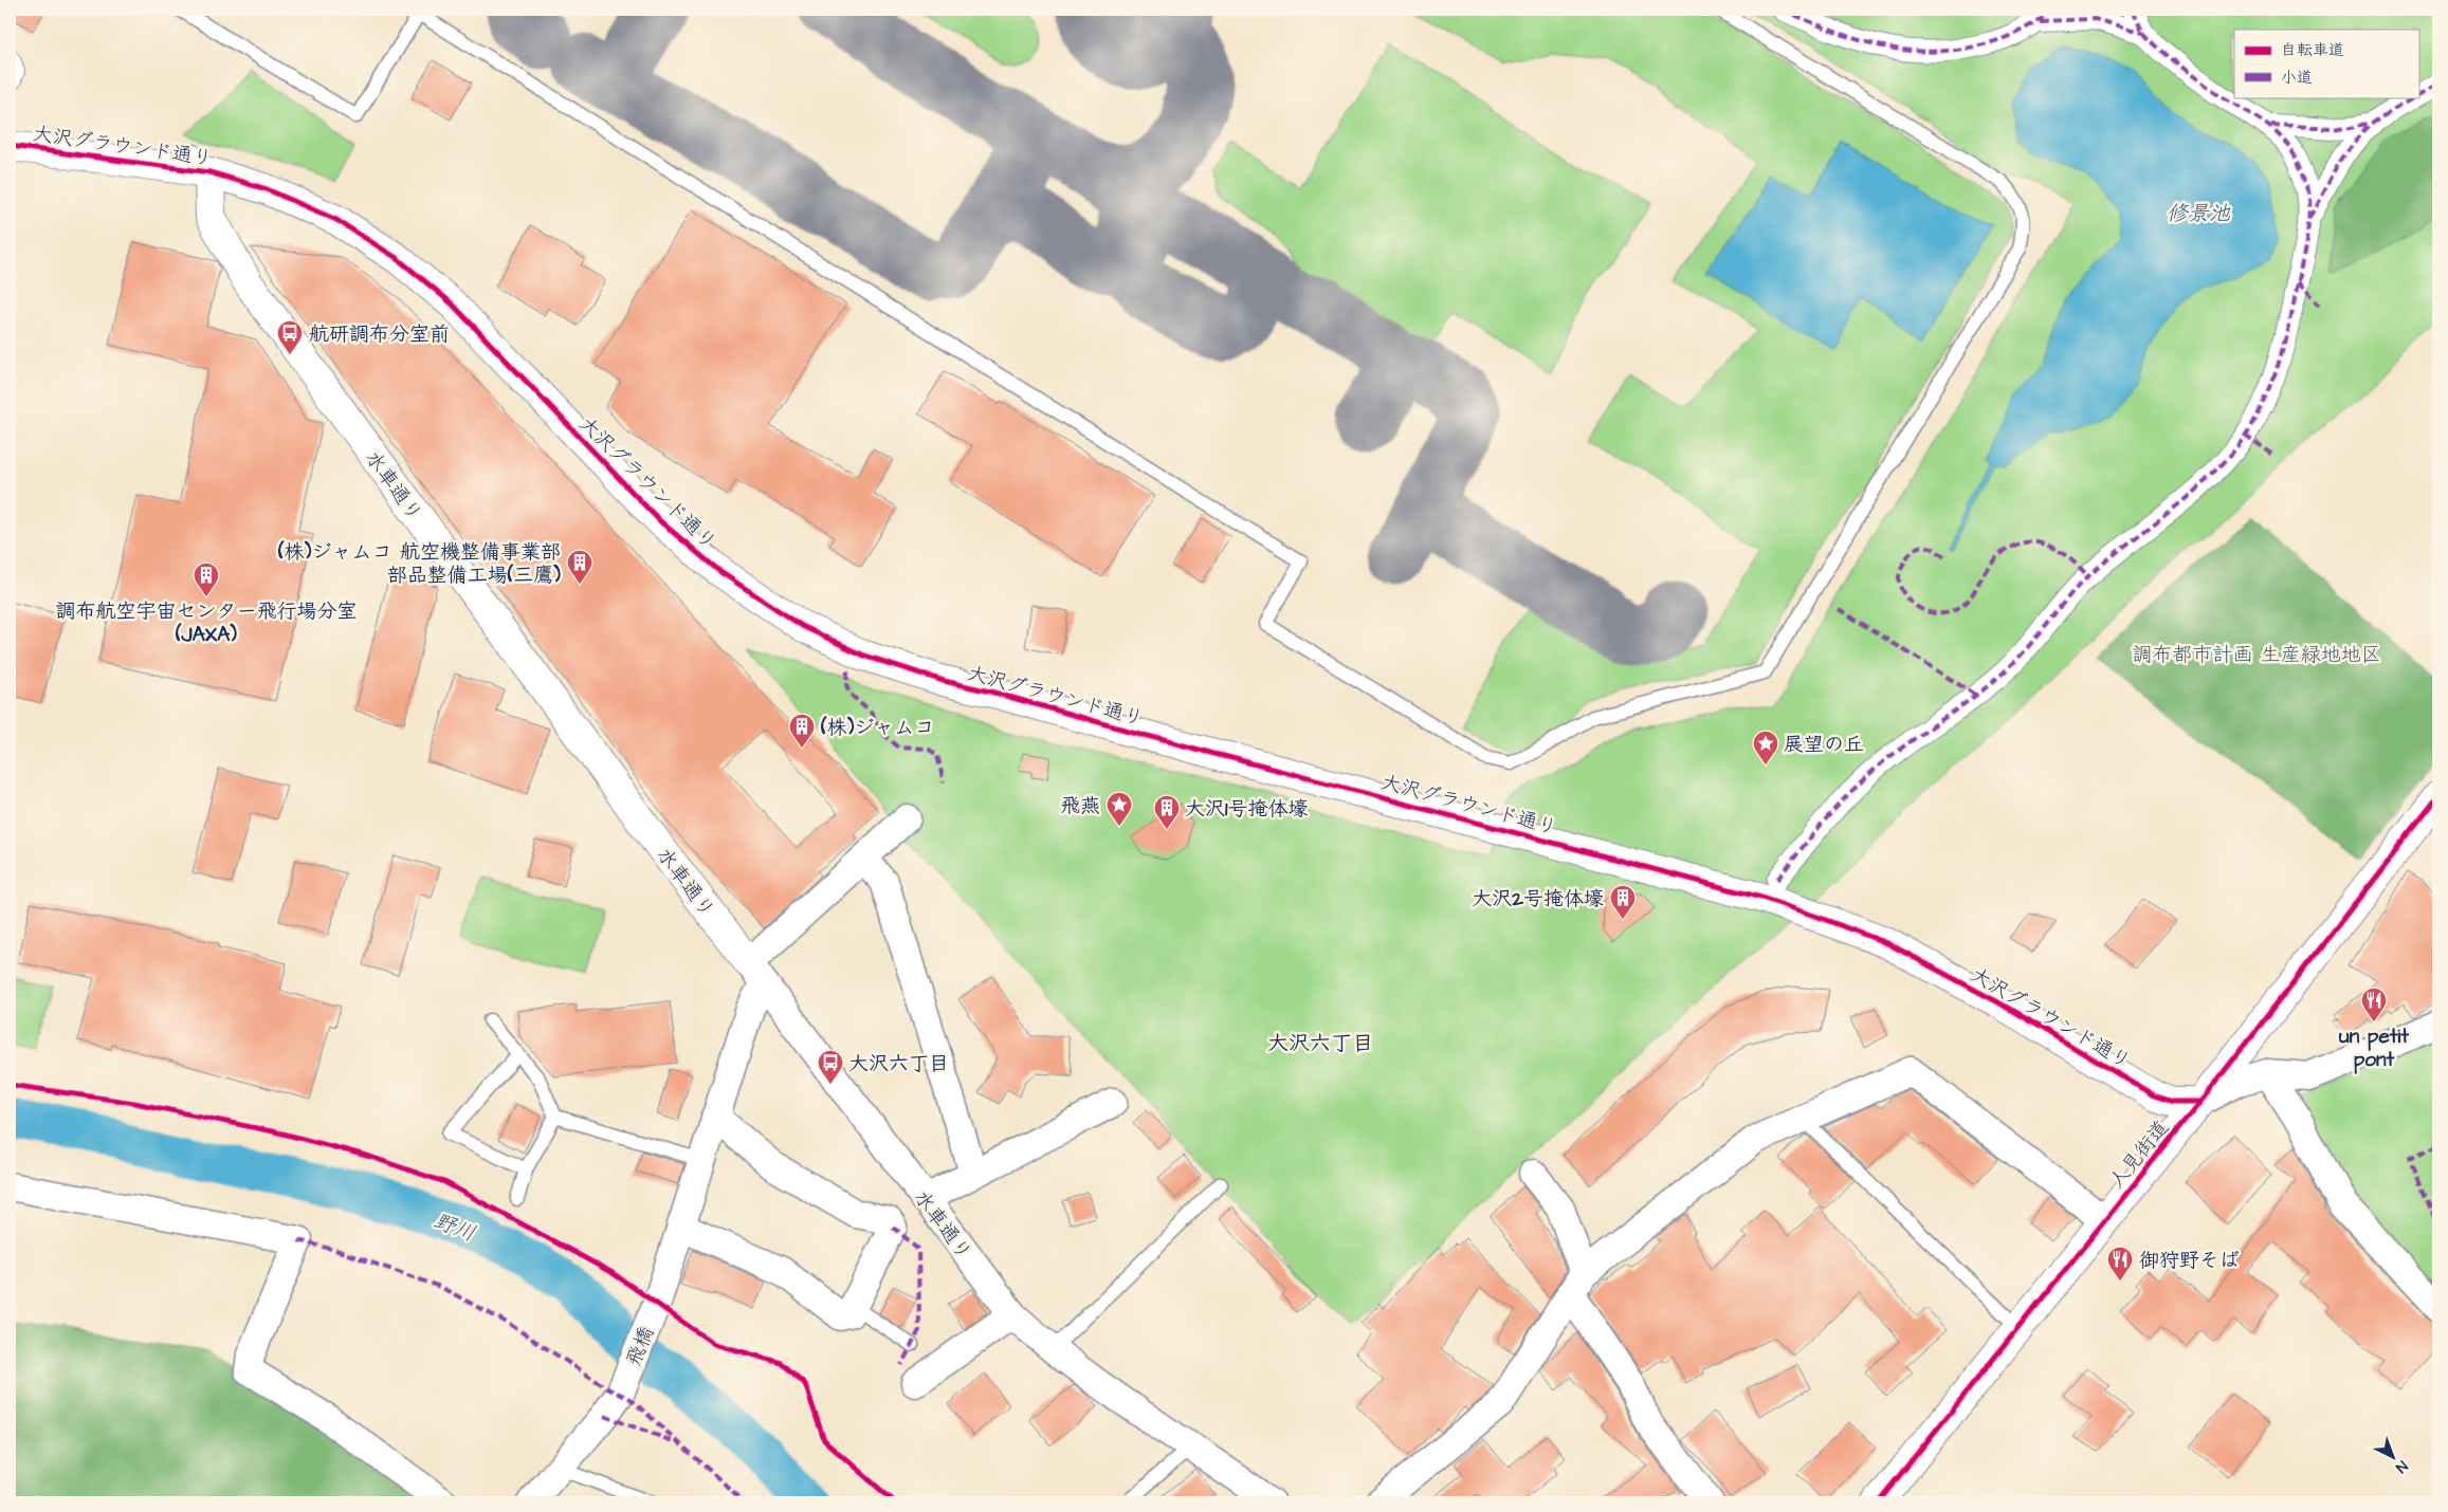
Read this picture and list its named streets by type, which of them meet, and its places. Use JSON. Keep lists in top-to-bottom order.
{
  "streets": {
    "street": [
      "大沢グラウンド通り",
      "水車通り",
      "人見街道",
      "飛橋"
    ]
  },
  "crossings": [
    ["大沢グラウンド通り", "水車通り"],
    ["大沢グラウンド通り", "人見街道"],
    ["水車通り", "飛橋"]
  ],
  "districts": ["大沢六丁目"],
  "water": ["修景池", "野川"],
  "parks": ["調布都市計画 生産緑地地区"],
  "places": {
    "bus stop": ["航研調布分室前", "大沢六丁目"],
    "building": [
      "(株)ジャムコ 航空機整備事業部 部品整備工場(三鷹)",
      "調布航空宇宙センター飛行場分室 (JAXA)",
      "(株)ジャムコ",
      "大沢1号掩体壕",
      "大沢2号掩体壕"
    ],
    "place": ["展望の丘", "飛燕"],
    "restaurant": ["un petit pont", "御狩野そば"]
  },
  "legend": ["自転車道", "小道"],
  "north": "bottom right"
}
